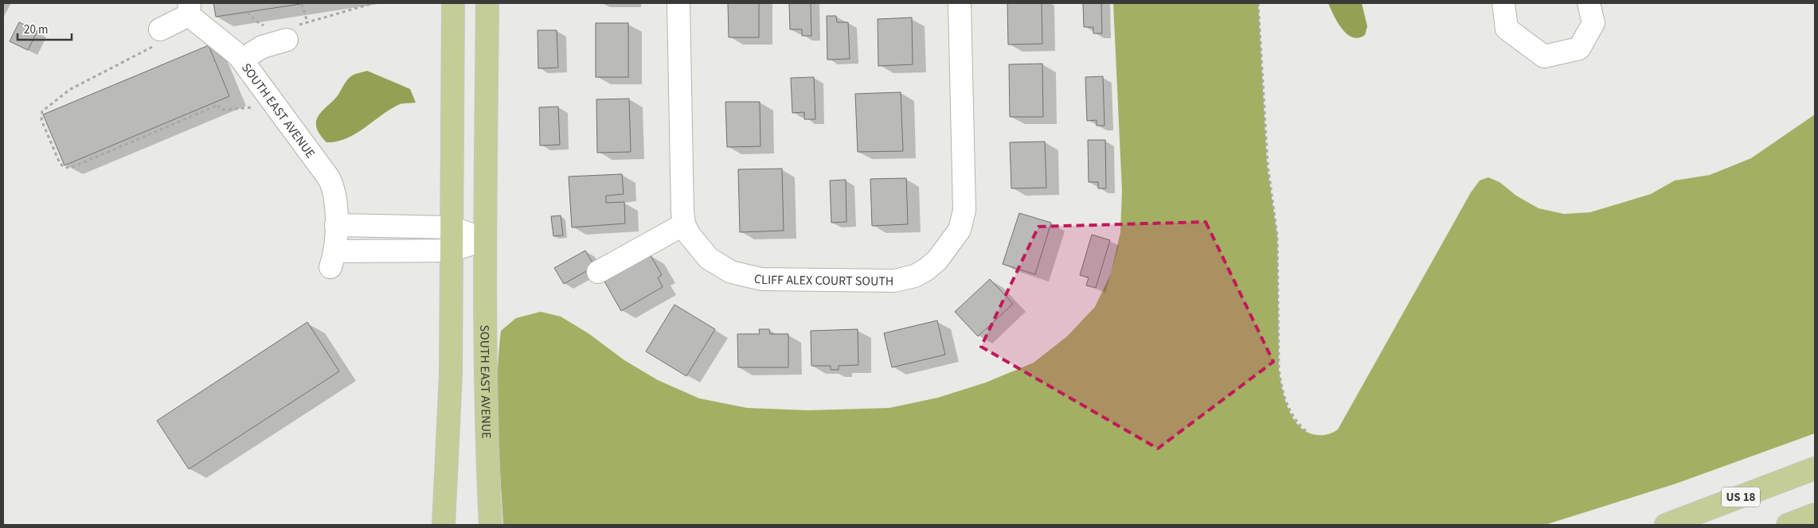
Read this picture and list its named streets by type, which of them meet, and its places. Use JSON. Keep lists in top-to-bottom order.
{
  "streets": {
    "main road": ["SOUTH EAST AVENUE", "US 18"],
    "street": ["CLIFF ALEX COURT SOUTH"]
  },
  "scale_bar": "20 m"
}
